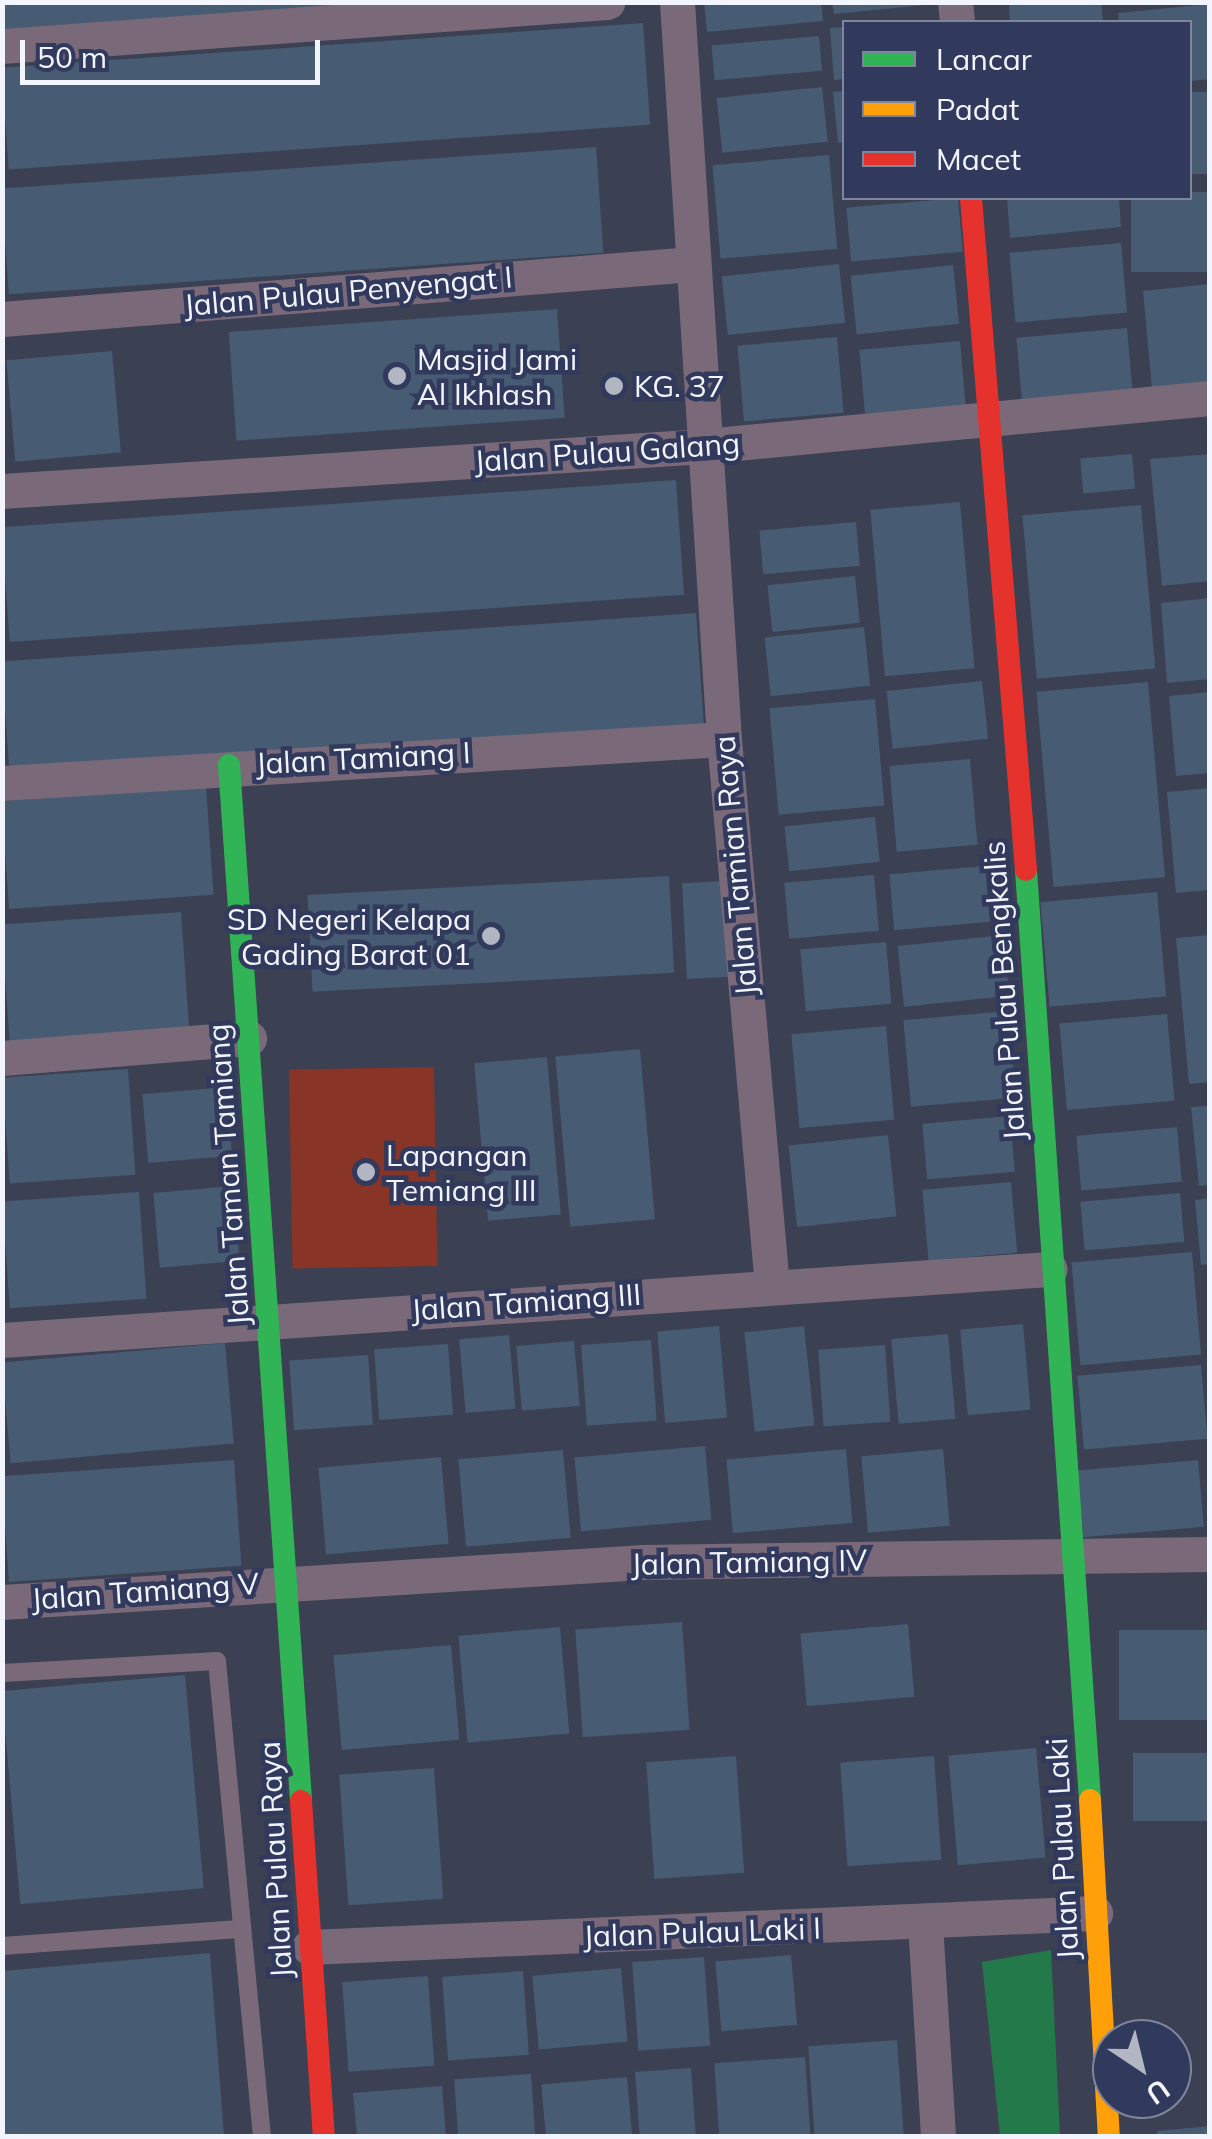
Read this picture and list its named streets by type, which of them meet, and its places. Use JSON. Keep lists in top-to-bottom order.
{
  "streets": {
    "street": [
      "Jalan Pulau Penyengat I",
      "Jalan Pulau Galang",
      "Jalan Tamiang I",
      "Jalan Tamian Raya",
      "Jalan Pulau Bengkalis",
      "Jalan Taman Tamiang",
      "Jalan Tamiang III",
      "Jalan Tamiang IV",
      "Jalan Tamiang V",
      "Jalan Pulau Laki",
      "Jalan Pulau Raya",
      "Jalan Pulau Laki I"
    ]
  },
  "crossings": [
    ["Jalan Pulau Penyengat I", "Jalan Tamian Raya"],
    ["Jalan Pulau Galang", "Jalan Tamian Raya"],
    ["Jalan Pulau Galang", "Jalan Pulau Bengkalis"],
    ["Jalan Tamiang I", "Jalan Tamian Raya"],
    ["Jalan Tamiang I", "Jalan Taman Tamiang"],
    ["Jalan Tamian Raya", "Jalan Tamiang III"],
    ["Jalan Pulau Bengkalis", "Jalan Tamiang III"],
    ["Jalan Pulau Bengkalis", "Jalan Tamiang IV"],
    ["Jalan Pulau Bengkalis", "Jalan Pulau Laki"],
    ["Jalan Taman Tamiang", "Jalan Tamiang III"],
    ["Jalan Taman Tamiang", "Jalan Tamiang IV"],
    ["Jalan Taman Tamiang", "Jalan Tamiang V"],
    ["Jalan Taman Tamiang", "Jalan Pulau Raya"],
    ["Jalan Tamiang IV", "Jalan Tamiang V"],
    ["Jalan Tamiang IV", "Jalan Pulau Laki"],
    ["Jalan Tamiang IV", "Jalan Pulau Raya"],
    ["Jalan Tamiang V", "Jalan Pulau Raya"],
    ["Jalan Pulau Laki", "Jalan Pulau Laki I"],
    ["Jalan Pulau Raya", "Jalan Pulau Laki I"]
  ],
  "places": [
    "Masjid Jami Al Ikhlash",
    "KG. 37",
    "SD Negeri Kelapa Gading Barat 01",
    "Lapangan Temiang III"
  ],
  "legend": ["Lancar", "Padat", "Macet"],
  "scale_bar": "50 m",
  "north": "bottom right"
}
